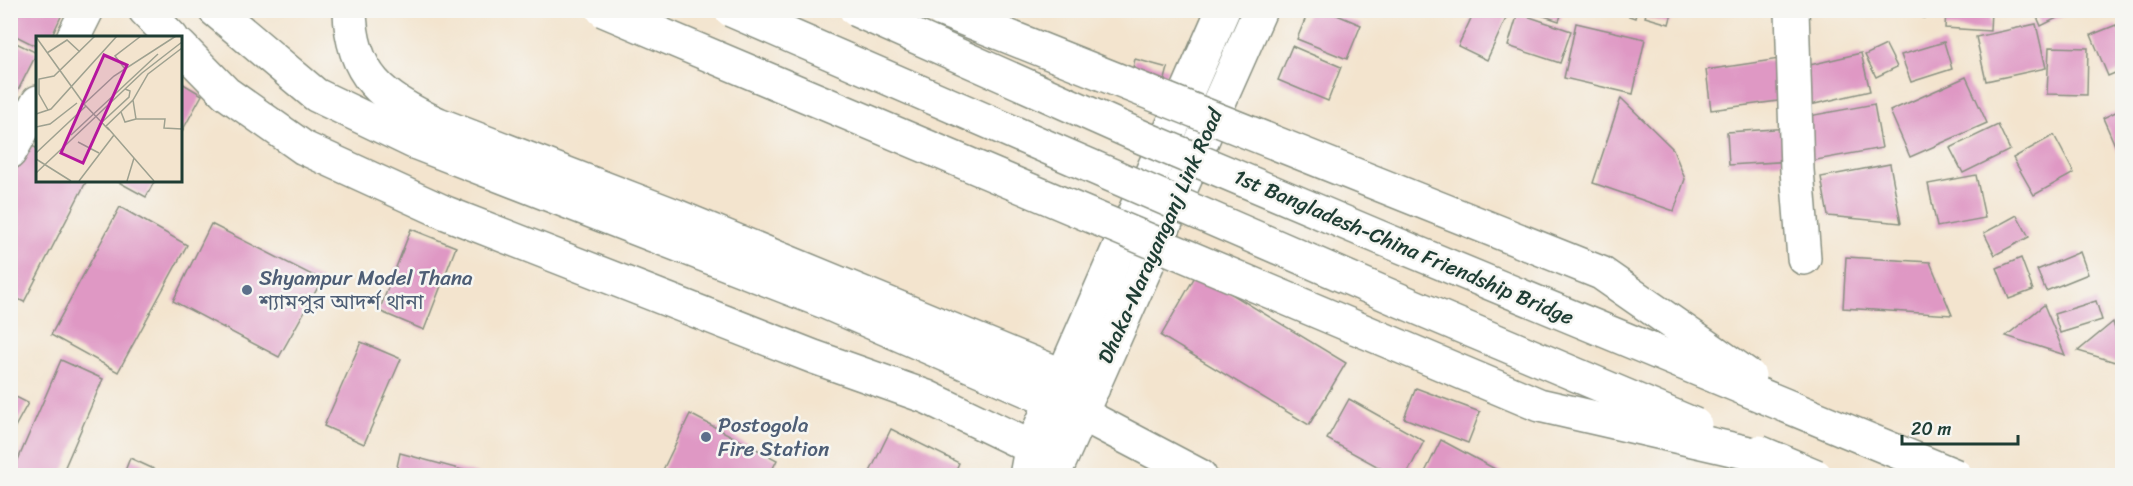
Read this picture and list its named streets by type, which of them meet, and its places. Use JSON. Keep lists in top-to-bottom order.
{
  "streets": {
    "main road": ["Dhaka-Narayanganj Link Road", "1st Bangladesh-China Friendship Bridge"]
  },
  "places": ["Shyampur Model Thana শ্যামপুর আদর্শ থানা", "Postogola Fire Station"],
  "scale_bar": "20 m"
}
